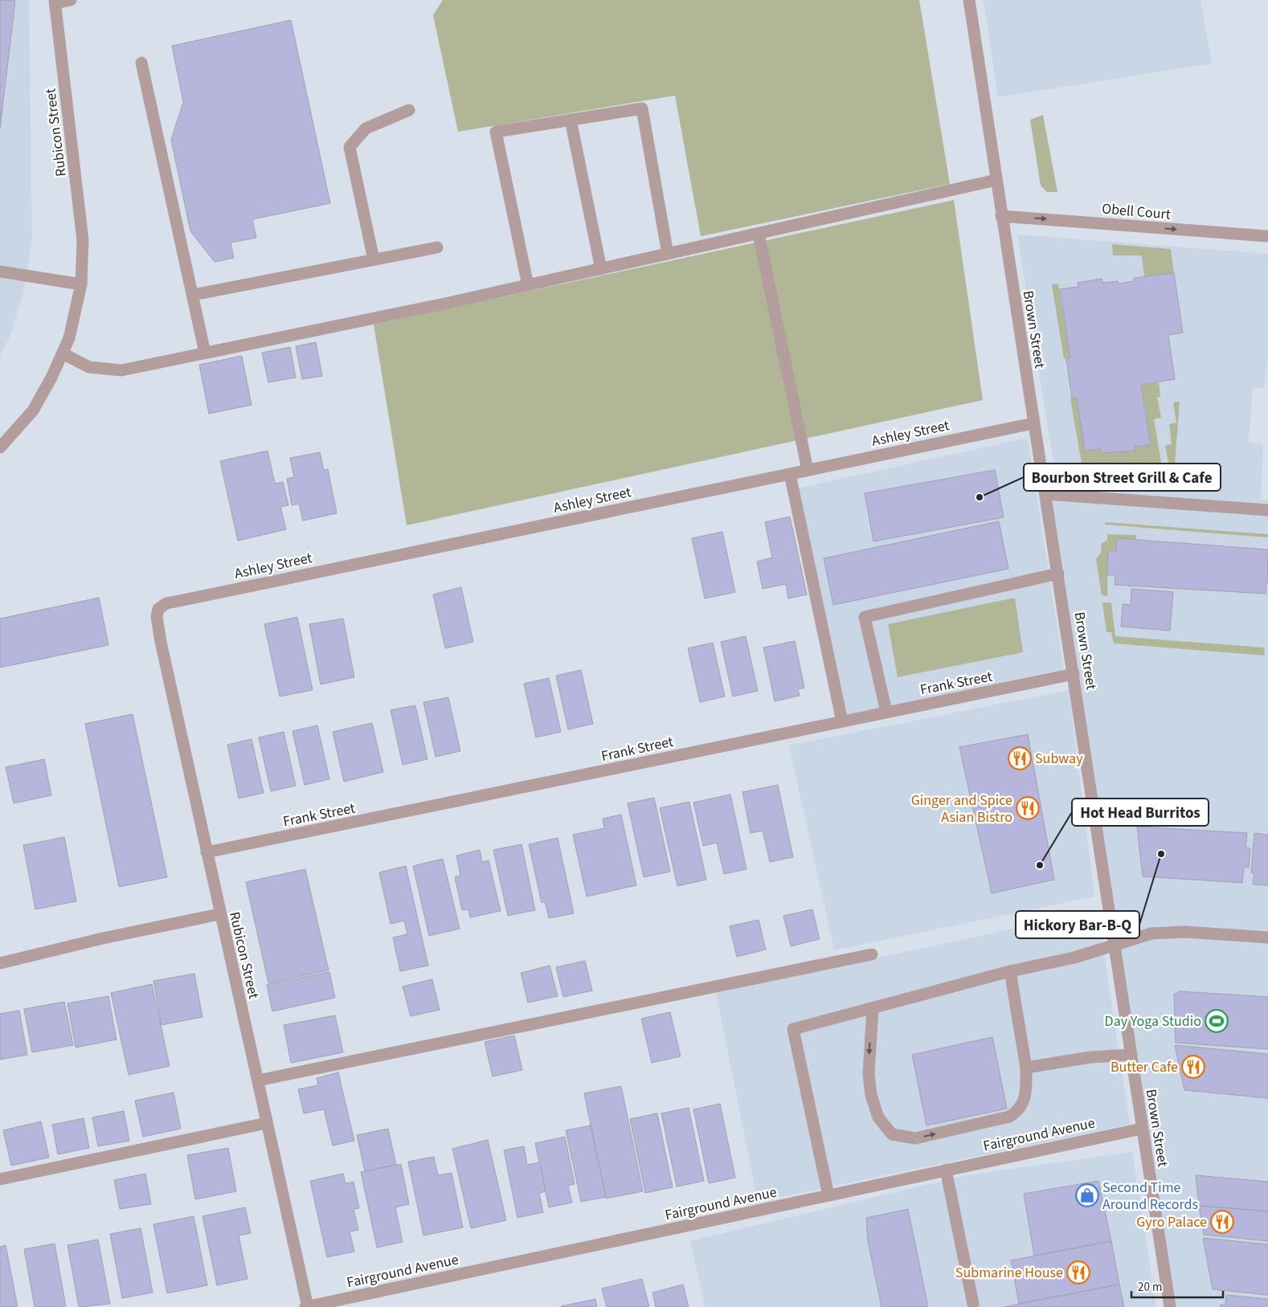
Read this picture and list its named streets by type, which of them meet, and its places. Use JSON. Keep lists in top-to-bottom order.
{
  "streets": {
    "street": [
      "Rubicon Street",
      "Obell Court",
      "Brown Street",
      "Ashley Street",
      "Frank Street",
      "Fairground Avenue"
    ]
  },
  "crossings": [
    ["Rubicon Street", "Ashley Street"],
    ["Rubicon Street", "Frank Street"],
    ["Rubicon Street", "Fairground Avenue"],
    ["Obell Court", "Brown Street"],
    ["Brown Street", "Ashley Street"],
    ["Brown Street", "Frank Street"],
    ["Brown Street", "Fairground Avenue"]
  ],
  "one_way": ["Obell Court"],
  "places": {
    "other": ["Bourbon Street Grill & Cafe", "Hickory Bar-B-Q", "Hot Head Burritos"],
    "restaurant": [
      "Subway",
      "Ginger and Spice Asian Bistro",
      "Butter Cafe",
      "Gyro Palace",
      "Submarine House"
    ],
    "sports": ["Day Yoga Studio"],
    "shop": ["Second Time Around Records"]
  },
  "scale_bar": "20 m"
}
